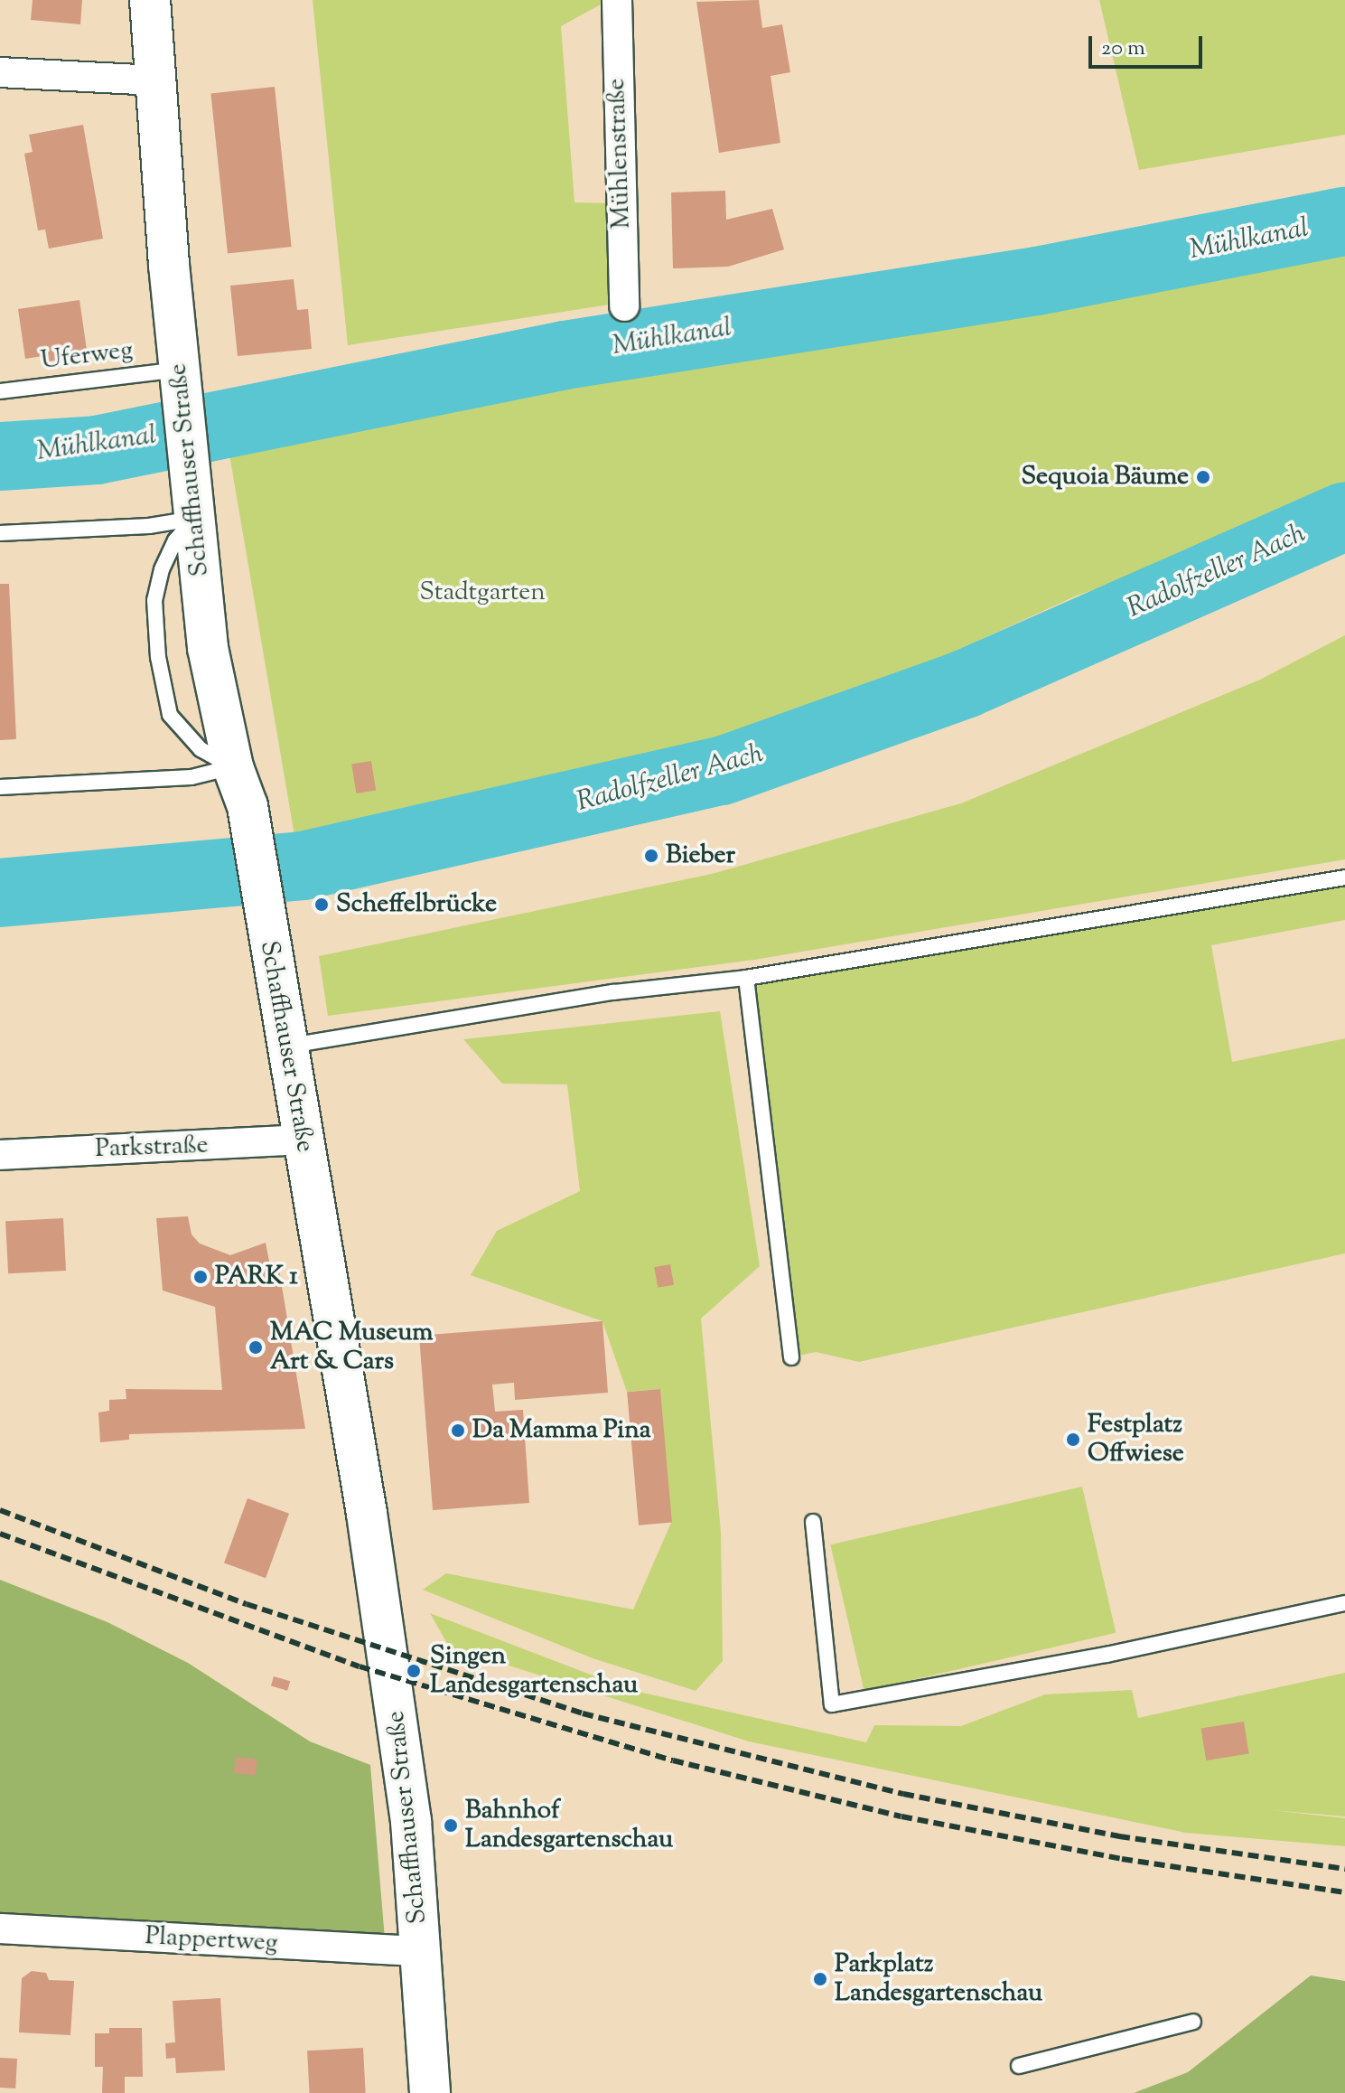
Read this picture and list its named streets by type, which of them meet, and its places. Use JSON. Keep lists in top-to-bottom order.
{
  "streets": {
    "main road": ["Schaffhauser Straße"],
    "street": ["Mühlenstraße", "Parkstraße", "Plappertweg"],
    "lane": ["Uferweg"]
  },
  "crossings": [
    ["Uferweg", "Schaffhauser Straße"],
    ["Schaffhauser Straße", "Parkstraße"],
    ["Schaffhauser Straße", "Plappertweg"]
  ],
  "water": ["Mühlkanal", "Radolfzeller Aach"],
  "parks": ["Stadtgarten"],
  "places": [
    "Sequoia Bäume",
    "Bieber",
    "Scheffelbrücke",
    "PARK 1",
    "MAC Museum Art & Cars",
    "Da Mamma Pina",
    "Festplatz Offwiese",
    "Singen Landesgartenschau",
    "Bahnhof Landesgartenschau",
    "Parkplatz Landesgartenschau"
  ],
  "scale_bar": "20 m"
}
